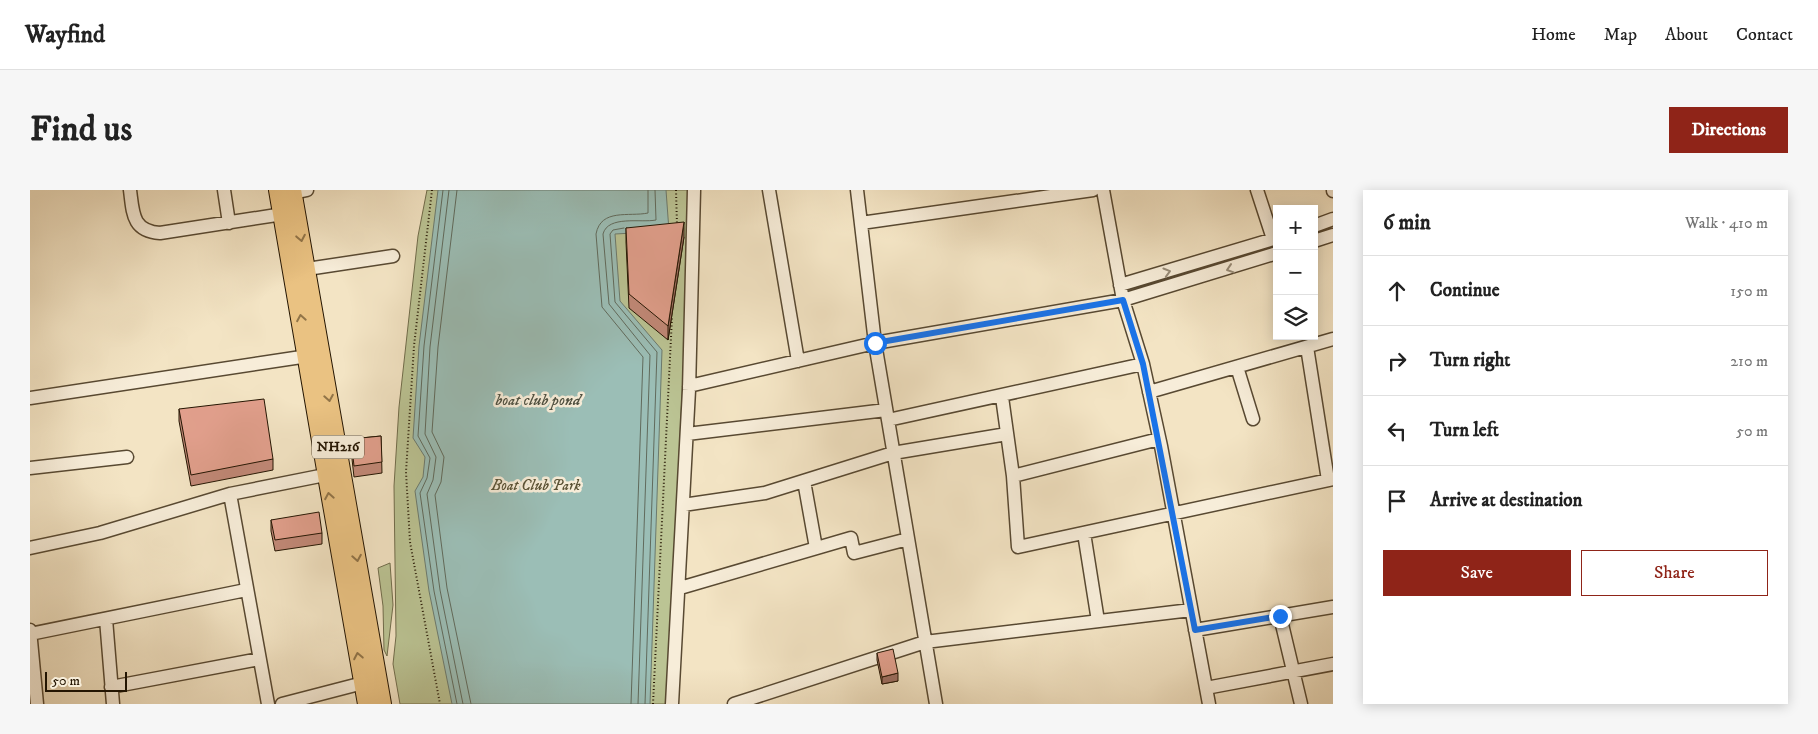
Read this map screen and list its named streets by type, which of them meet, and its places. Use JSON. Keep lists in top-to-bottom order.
{
  "streets": {
    "highway": ["NH216"]
  },
  "water": ["boat club pond"],
  "parks": ["Boat Club Park"],
  "scale_bar": "50 m",
  "page": {
    "header": "Wayfind",
    "nav": [
      "Home",
      "Map",
      "About",
      "Contact"
    ],
    "buttons": [
      "Directions",
      ["Save", "Share"]
    ],
    "title": "Find us",
    "heading": ["6 min", "Walk · 410 m"],
    "map_buttons": ["+", "−"],
    "list": [
      ["Continue", "150 m"],
      ["Turn right", "210 m"],
      ["Turn left", "50 m"],
      "Arrive at destination"
    ],
    "scale": "50 m"
  }
}
